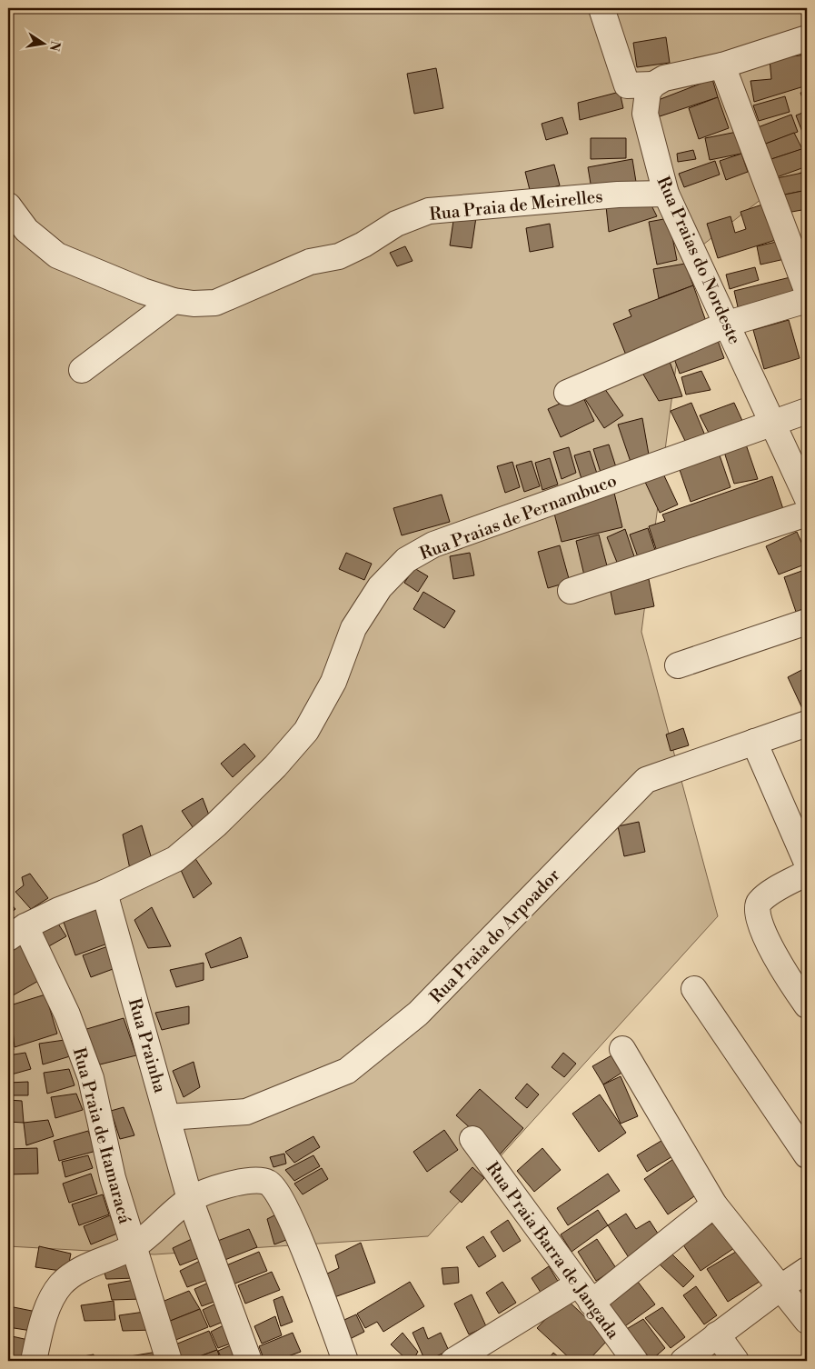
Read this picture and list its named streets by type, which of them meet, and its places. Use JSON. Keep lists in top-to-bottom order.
{
  "streets": {
    "street": [
      "Rua Praia de Meirelles",
      "Rua Praias do Nordeste",
      "Rua Praias de Pernambuco",
      "Rua Praia do Arpoador",
      "Rua Prainha",
      "Rua Praia de Itamaracá",
      "Rua Praia Barra de Jangada"
    ]
  },
  "crossings": [
    ["Rua Praia de Meirelles", "Rua Praias do Nordeste"],
    ["Rua Praias do Nordeste", "Rua Praias de Pernambuco"],
    ["Rua Praias de Pernambuco", "Rua Prainha"],
    ["Rua Praias de Pernambuco", "Rua Praia de Itamaracá"],
    ["Rua Praia do Arpoador", "Rua Prainha"]
  ],
  "north": "right"
}
